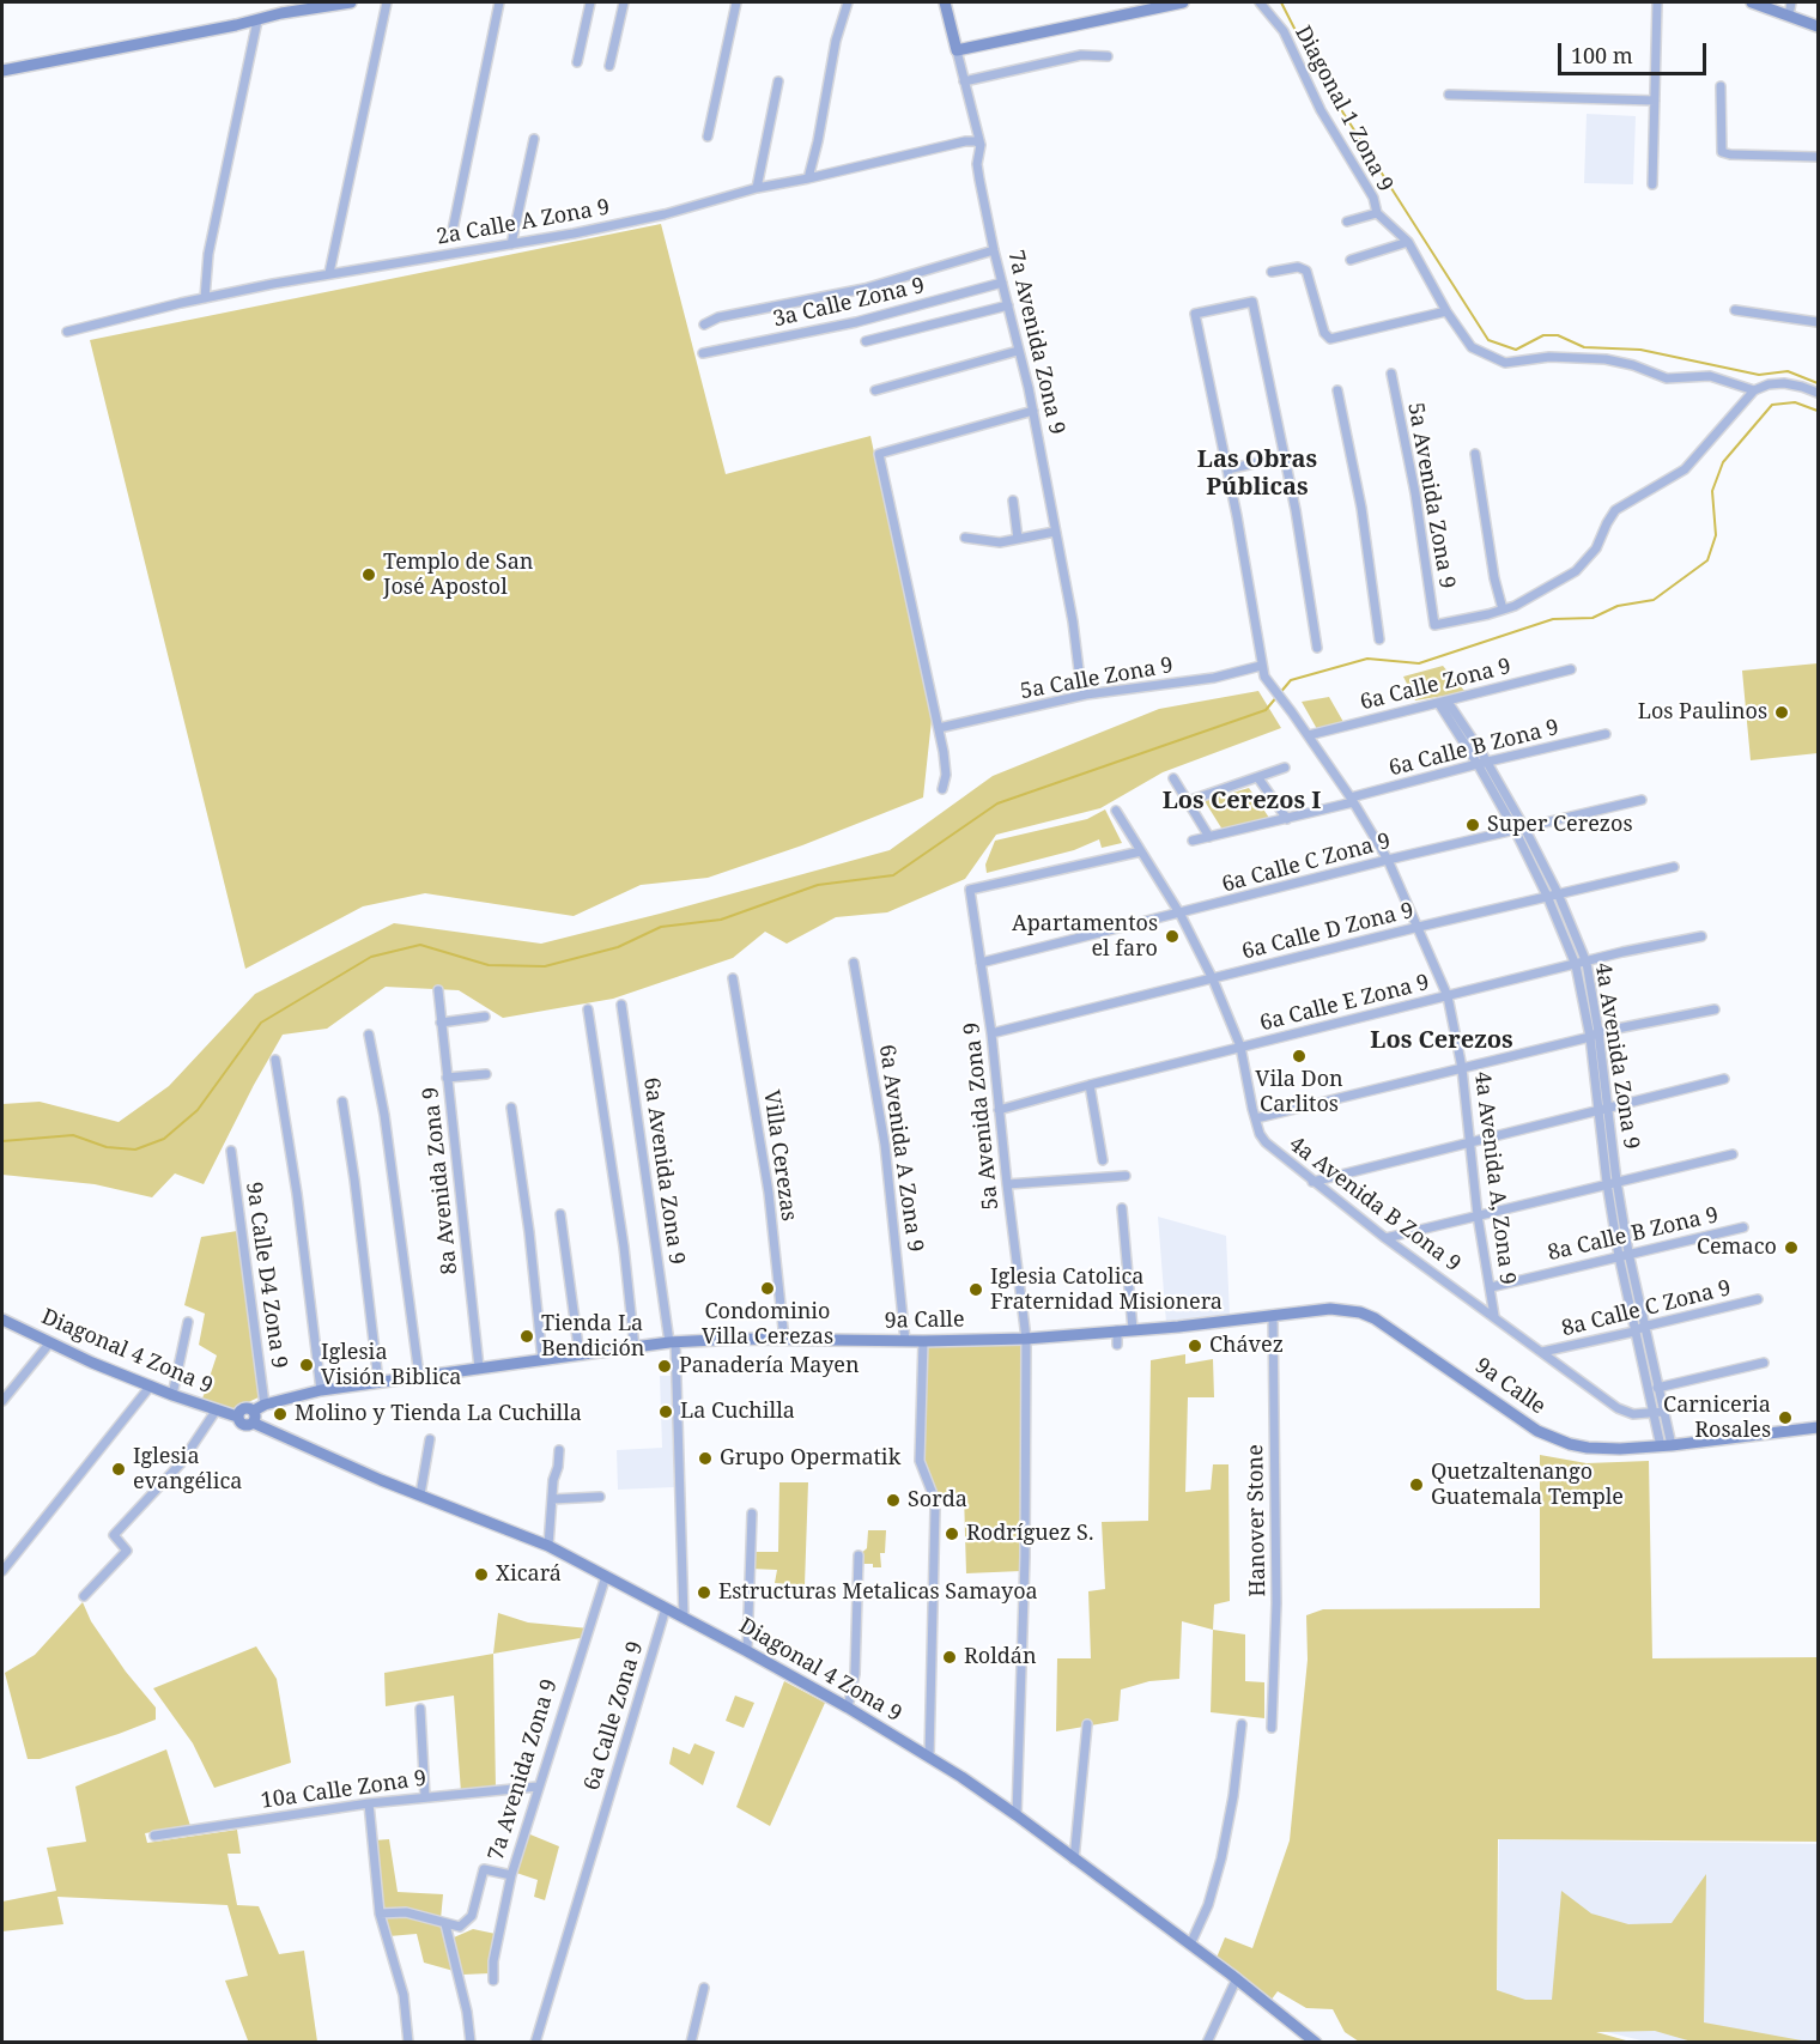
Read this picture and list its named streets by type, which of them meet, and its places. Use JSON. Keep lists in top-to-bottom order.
{
  "streets": {
    "street": [
      "Diagonal 1 Zona 9",
      "2a Calle A Zona 9",
      "3a Calle Zona 9",
      "7a Avenida Zona 9",
      "5a Avenida Zona 9",
      "5a Calle Zona 9",
      "6a Calle Zona 9",
      "6a Calle B Zona 9",
      "6a Calle C Zona 9",
      "6a Calle D Zona 9",
      "6a Calle E Zona 9",
      "4a Avenida Zona 9",
      "6a Avenida A Zona 9",
      "Villa Cerezas",
      "6a Avenida Zona 9",
      "4a Avenida A, Zona 9",
      "8a Avenida Zona 9",
      "4a Avenida B Zona 9",
      "8a Calle B Zona 9",
      "9a Calle D4 Zona 9",
      "8a Calle C Zona 9",
      "9a Calle",
      "Diagonal 4 Zona 9",
      "Hanover Stone",
      "10a Calle Zona 9"
    ]
  },
  "crossings": [
    ["2a Calle A Zona 9", "7a Avenida Zona 9"],
    ["3a Calle Zona 9", "7a Avenida Zona 9"],
    ["7a Avenida Zona 9", "5a Calle Zona 9"],
    ["7a Avenida Zona 9", "Diagonal 4 Zona 9"],
    ["7a Avenida Zona 9", "10a Calle Zona 9"],
    ["5a Avenida Zona 9", "6a Calle C Zona 9"],
    ["5a Avenida Zona 9", "6a Calle D Zona 9"],
    ["5a Avenida Zona 9", "6a Calle E Zona 9"],
    ["5a Avenida Zona 9", "4a Avenida B Zona 9"],
    ["5a Avenida Zona 9", "9a Calle"],
    ["5a Avenida Zona 9", "Diagonal 4 Zona 9"],
    ["5a Calle Zona 9", "4a Avenida A, Zona 9"],
    ["6a Calle Zona 9", "4a Avenida Zona 9"],
    ["6a Calle Zona 9", "4a Avenida A, Zona 9"],
    ["6a Calle Zona 9", "Diagonal 4 Zona 9"],
    ["6a Calle B Zona 9", "4a Avenida Zona 9"],
    ["6a Calle B Zona 9", "4a Avenida A, Zona 9"],
    ["6a Calle C Zona 9", "4a Avenida Zona 9"],
    ["6a Calle C Zona 9", "4a Avenida A, Zona 9"],
    ["6a Calle C Zona 9", "4a Avenida B Zona 9"],
    ["6a Calle D Zona 9", "4a Avenida Zona 9"],
    ["6a Calle D Zona 9", "4a Avenida A, Zona 9"],
    ["6a Calle D Zona 9", "4a Avenida B Zona 9"],
    ["6a Calle E Zona 9", "4a Avenida Zona 9"],
    ["6a Calle E Zona 9", "4a Avenida A, Zona 9"],
    ["6a Calle E Zona 9", "4a Avenida B Zona 9"],
    ["4a Avenida Zona 9", "4a Avenida B Zona 9"],
    ["4a Avenida Zona 9", "8a Calle B Zona 9"],
    ["4a Avenida Zona 9", "8a Calle C Zona 9"],
    ["4a Avenida Zona 9", "9a Calle"],
    ["6a Avenida A Zona 9", "9a Calle"],
    ["Villa Cerezas", "9a Calle"],
    ["6a Avenida Zona 9", "9a Calle"],
    ["6a Avenida Zona 9", "Diagonal 4 Zona 9"],
    ["4a Avenida A, Zona 9", "4a Avenida B Zona 9"],
    ["4a Avenida A, Zona 9", "8a Calle B Zona 9"],
    ["8a Avenida Zona 9", "9a Calle"],
    ["4a Avenida B Zona 9", "8a Calle C Zona 9"],
    ["9a Calle D4 Zona 9", "9a Calle"],
    ["9a Calle", "Diagonal 4 Zona 9"],
    ["9a Calle", "Hanover Stone"]
  ],
  "districts": ["Las Obras Públicas", "Los Cerezos I", "Los Cerezos"],
  "places": [
    "Templo de San José Apostol",
    "Los Paulinos",
    "Super Cerezos",
    "Apartamentos el faro",
    "Vila Don Carlitos",
    "Cemaco",
    "Condominio Villa Cerezas",
    "Iglesia Catolica Fraternidad Misionera",
    "Tienda La Bendición",
    "Chávez",
    "Iglesia Visión Biblica",
    "Panadería Mayen",
    "La Cuchilla",
    "Molino y Tienda La Cuchilla",
    "Carniceria Rosales",
    "Grupo Opermatik",
    "Iglesia evangélica",
    "Quetzaltenango Guatemala Temple",
    "Sorda",
    "Rodríguez S.",
    "Xicará",
    "Estructuras Metalicas Samayoa",
    "Roldán"
  ],
  "scale_bar": "100 m"
}
